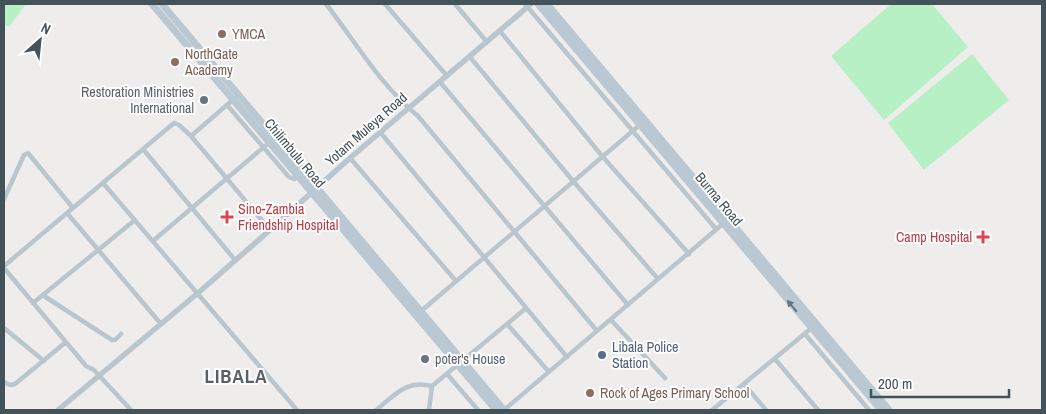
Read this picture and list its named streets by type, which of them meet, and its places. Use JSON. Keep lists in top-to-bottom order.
{
  "streets": {
    "main road": ["Chilimbulu Road", "Burma Road"],
    "street": ["Yotam Muleya Road"]
  },
  "crossings": [
    ["Yotam Muleya Road", "Chilimbulu Road"]
  ],
  "districts": ["LIBALA"],
  "places": {
    "other": [
      "YMCA",
      "NorthGate Academy",
      "Restoration Ministries International",
      "Libala Police Station",
      "poter's House",
      "Rock of Ages Primary School"
    ],
    "health": ["Sino-Zambia Friendship Hospital", "Camp Hospital"]
  },
  "scale_bar": "200 m",
  "north": "top right"
}
